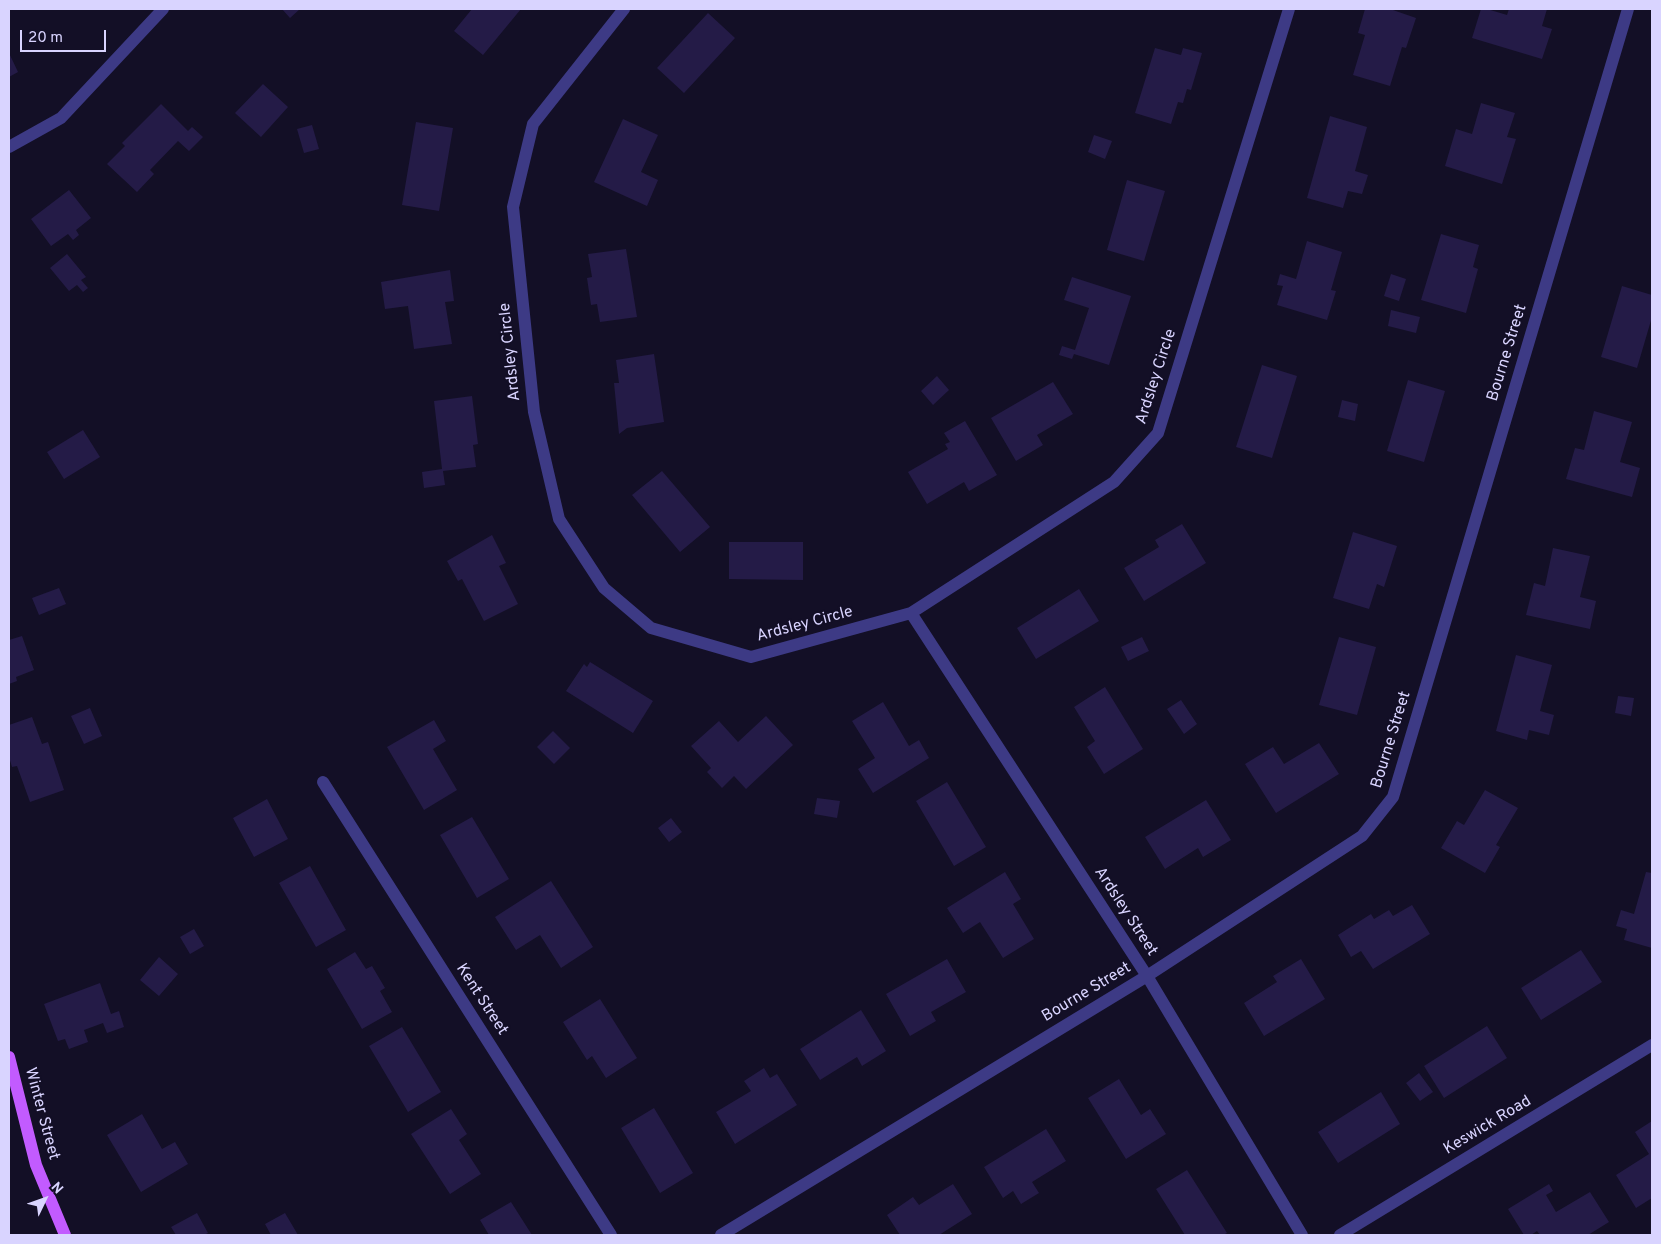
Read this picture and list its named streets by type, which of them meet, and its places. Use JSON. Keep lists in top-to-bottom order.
{
  "streets": {
    "main road": ["Winter Street"],
    "street": [
      "Ardsley Circle",
      "Bourne Street",
      "Ardsley Street",
      "Kent Street",
      "Keswick Road"
    ]
  },
  "crossings": [
    ["Ardsley Circle", "Ardsley Street"],
    ["Bourne Street", "Ardsley Street"]
  ],
  "scale_bar": "20 m",
  "north": "top right"
}
